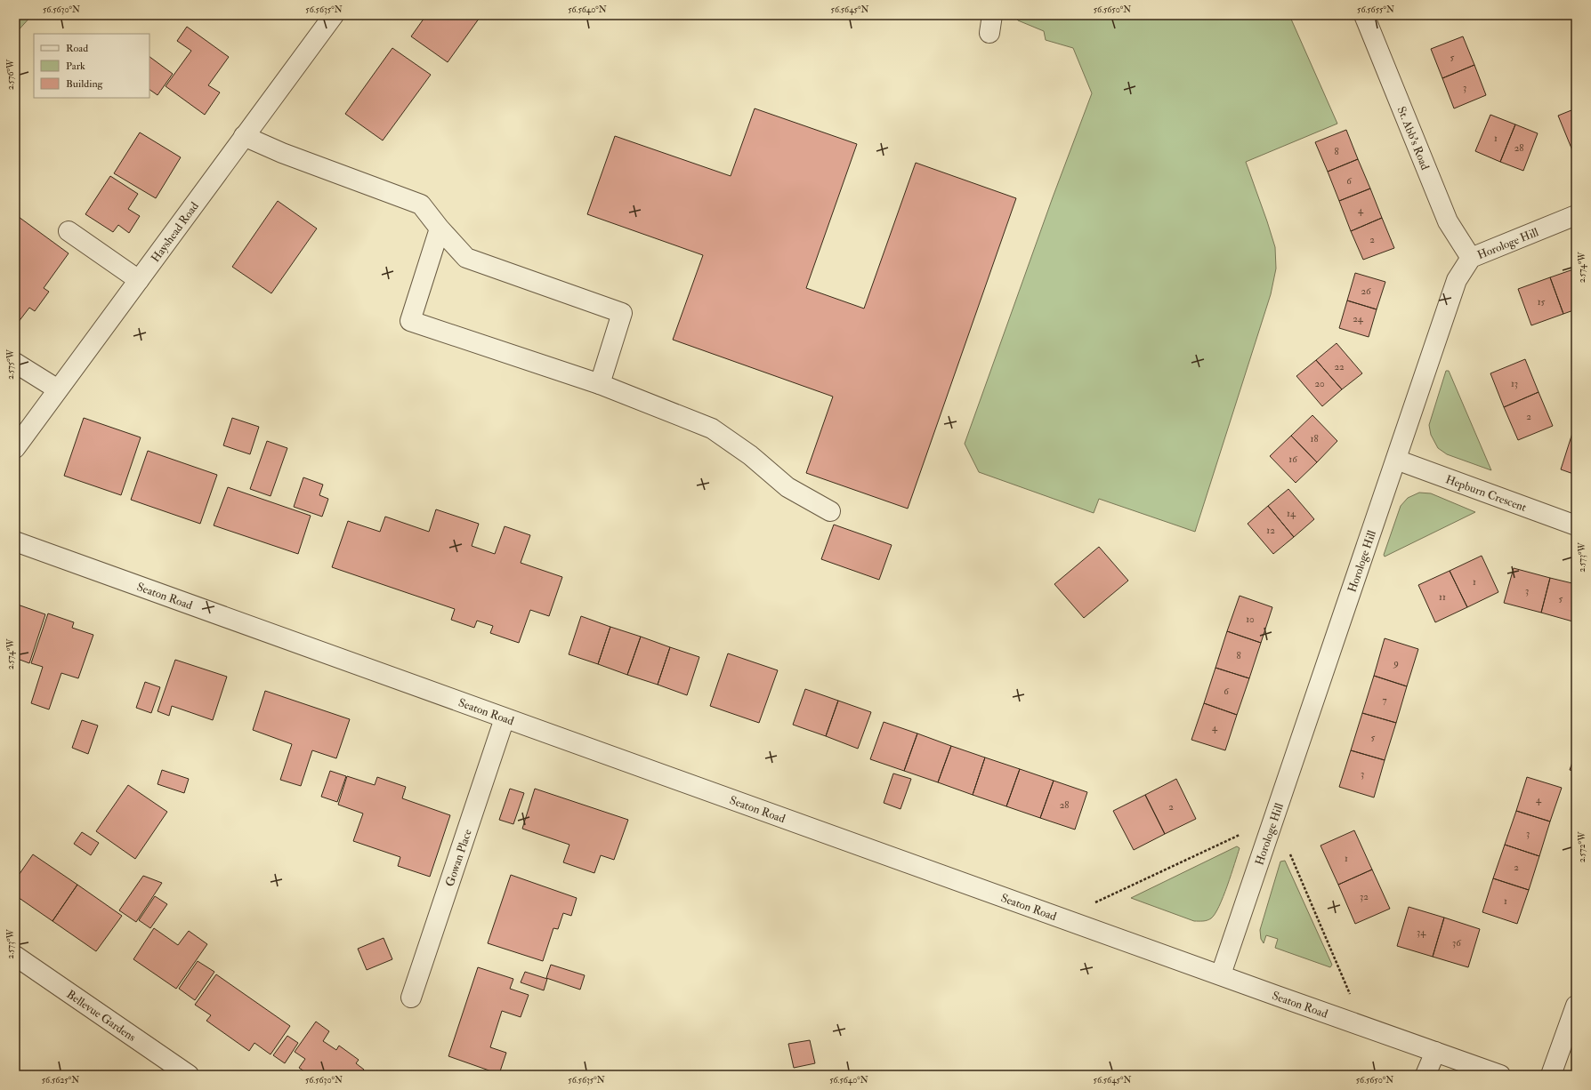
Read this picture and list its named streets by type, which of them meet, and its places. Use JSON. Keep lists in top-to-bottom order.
{
  "streets": {
    "street": [
      "St. Abb's Road",
      "Hayshead Road",
      "Horologe Hill",
      "Hepburn Crescent",
      "Seaton Road",
      "Gowan Place",
      "Bellevue Gardens"
    ]
  },
  "crossings": [
    ["St. Abb's Road", "Horologe Hill"],
    ["Horologe Hill", "Hepburn Crescent"],
    ["Horologe Hill", "Seaton Road"],
    ["Seaton Road", "Gowan Place"]
  ],
  "house_numbers": [
    "5",
    "3",
    "1",
    "28",
    "8",
    "6",
    "4",
    "2",
    "26",
    "15",
    "24",
    "22",
    "20",
    "13",
    "2",
    "18",
    "16",
    "14",
    "12",
    "1",
    "3",
    "11",
    "5",
    "10",
    "8",
    "9",
    "6",
    "7",
    "4",
    "5",
    "3",
    "4",
    "28",
    "2",
    "3",
    "1",
    "2",
    "32",
    "1",
    "34",
    "36"
  ],
  "legend": ["Road", "Park", "Building"],
  "coordinates": [
    "56.5630°N",
    "56.5635°N",
    "56.5640°N",
    "56.5645°N",
    "56.5650°N",
    "56.5655°N",
    "2.576°W",
    "2.574°W",
    "2.575°W",
    "2.573°W",
    "2.572°W",
    "56.5625°N"
  ]
}
